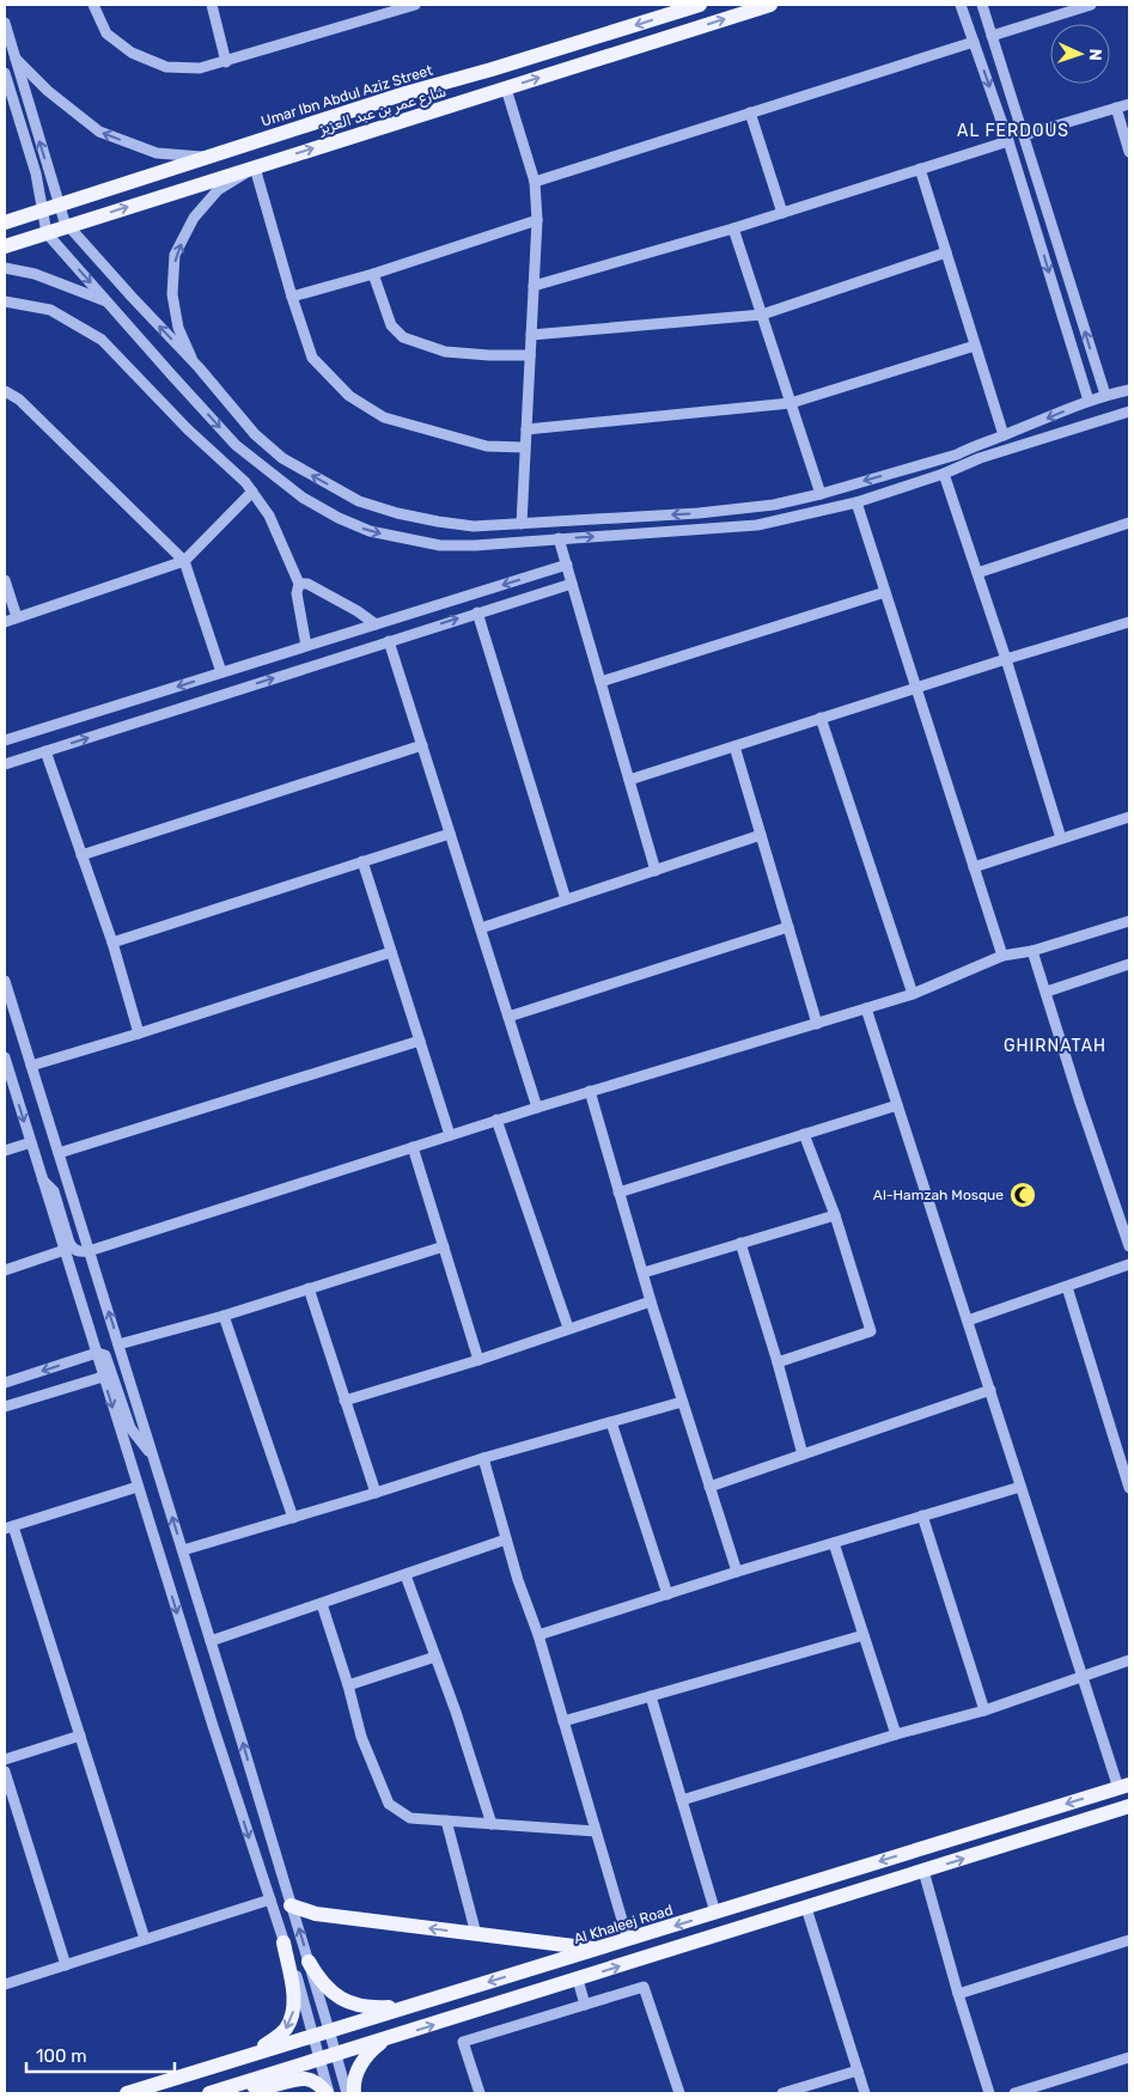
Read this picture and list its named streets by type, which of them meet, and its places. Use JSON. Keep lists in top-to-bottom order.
{
  "streets": {
    "main road": ["Umar Ibn Abdul Aziz Street", "شارع عمر بن عبد العزيز", "Al Khaleej Road"]
  },
  "one_way": ["Umar Ibn Abdul Aziz Street", "شارع عمر بن عبد العزيز"],
  "districts": ["AL FERDOUS", "GHIRNATAH"],
  "places": {
    "mosque": ["Al-Hamzah Mosque"]
  },
  "scale_bar": "100 m",
  "north": "right"
}
